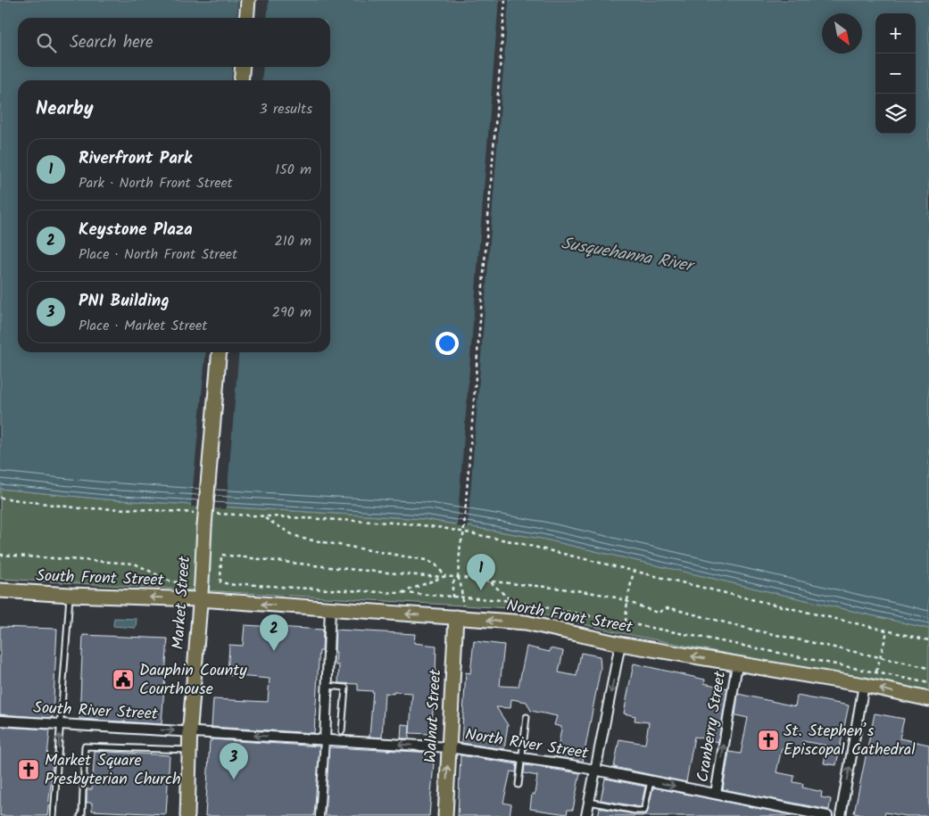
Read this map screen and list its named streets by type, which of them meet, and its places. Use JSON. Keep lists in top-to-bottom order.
{
  "streets": {
    "main road": [
      "South Front Street",
      "Market Street",
      "North Front Street",
      "Walnut Street"
    ],
    "street": ["South River Street", "Cranberry Street", "North River Street"]
  },
  "crossings": [
    ["South Front Street", "Market Street"],
    ["South Front Street", "North Front Street"],
    ["Market Street", "North Front Street"],
    ["Market Street", "South River Street"],
    ["Market Street", "North River Street"],
    ["North Front Street", "Walnut Street"],
    ["North Front Street", "Cranberry Street"],
    ["South River Street", "North River Street"],
    ["Walnut Street", "North River Street"],
    ["Cranberry Street", "North River Street"]
  ],
  "one_way": [
    "South Front Street",
    "North Front Street",
    "South River Street",
    "Cranberry Street"
  ],
  "water": ["Susquehanna River"],
  "places": {
    "public building": ["Dauphin County Courthouse"],
    "church": ["St. Stephen’s Episcopal Cathedral", "Market Square Presbyterian Church"]
  },
  "north": "bottom right",
  "page": {
    "map_buttons": ["+", "−"],
    "search": "Search here",
    "heading": ["Nearby", "3 results"],
    "list": [
      {
        "mark": "1",
        "name": "Riverfront Park",
        "note": "Park · North Front Street",
        "value": "150 m"
      },
      {
        "mark": "2",
        "name": "Keystone Plaza",
        "note": "Place · North Front Street",
        "value": "210 m"
      },
      {
        "mark": "3",
        "name": "PNI Building",
        "note": "Place · Market Street",
        "value": "290 m"
      }
    ],
    "pins": ["1", "2", "3"]
  }
}
